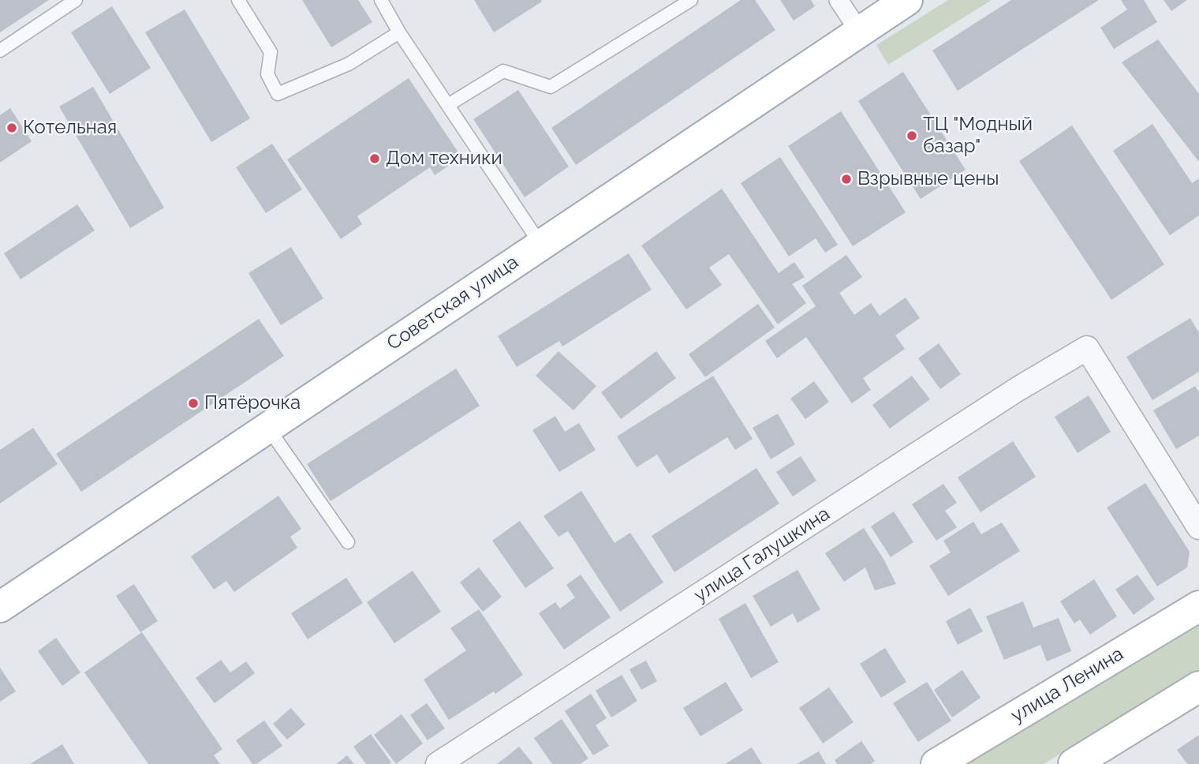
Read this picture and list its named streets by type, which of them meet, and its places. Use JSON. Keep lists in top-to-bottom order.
{
  "streets": {
    "main road": ["Советская улица", "улица Ленина"],
    "street": ["улица Галушкина"]
  },
  "places": [
    "Котельная",
    "ТЦ \"Модный базар\"",
    "Дом техники",
    "Взрывные цены",
    "Пятёрочка"
  ]
}
